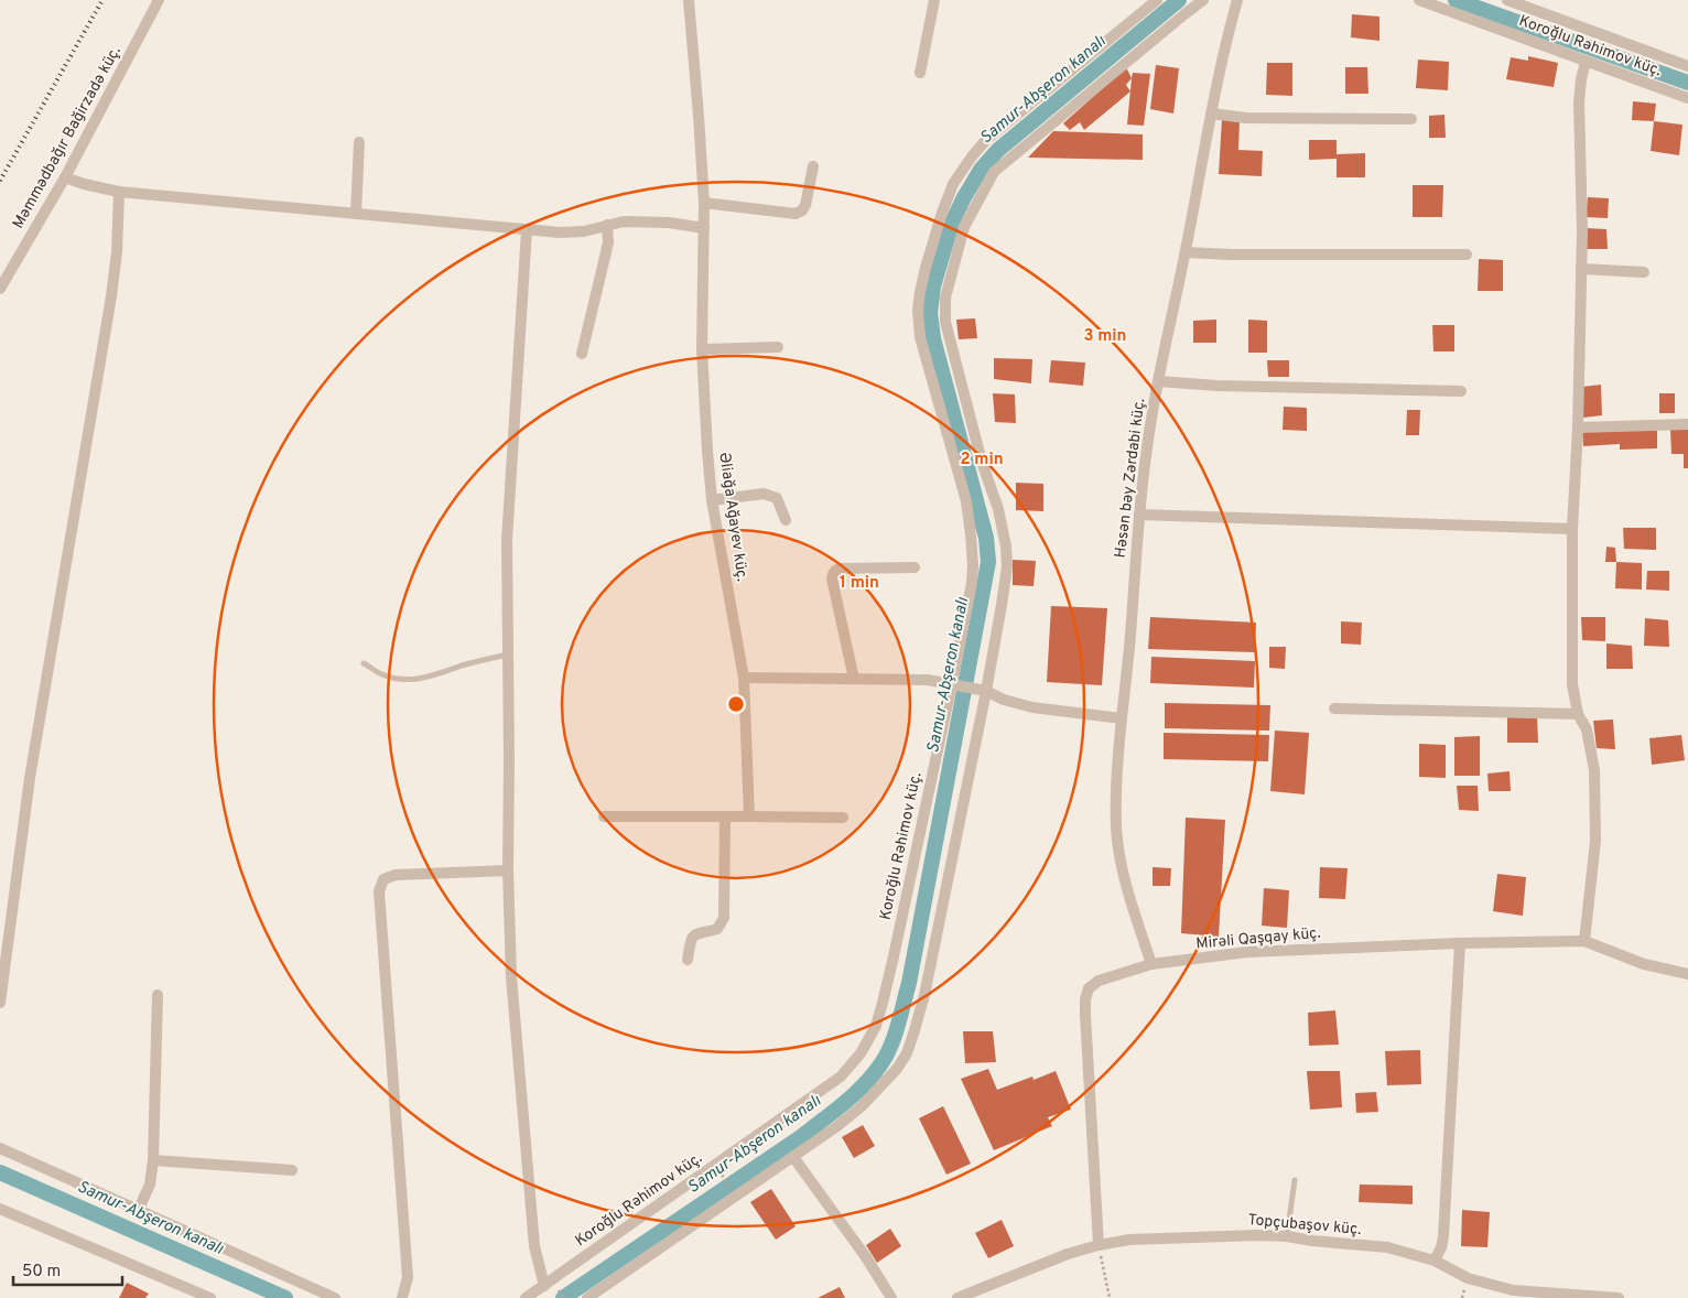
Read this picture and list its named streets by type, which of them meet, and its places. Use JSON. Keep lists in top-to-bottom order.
{
  "streets": {
    "street": [
      "Koroğlu Rəhimov küç.",
      "Məmmədbağır Bağirzadə küç.",
      "Həsən bəy Zərdabi küç.",
      "Əliağa Ağayev küç.",
      "Mirəli Qaşqay küç.",
      "Topçubaşov küç."
    ]
  },
  "crossings": [
    ["Həsən bəy Zərdabi küç.", "Mirəli Qaşqay küç."],
    ["Mirəli Qaşqay küç.", "Topçubaşov küç."]
  ],
  "water": ["Samur-Abşeron kanalı"],
  "scale_bar": "50 m",
  "rings": ["3 min", "2 min", "1 min"]
}
